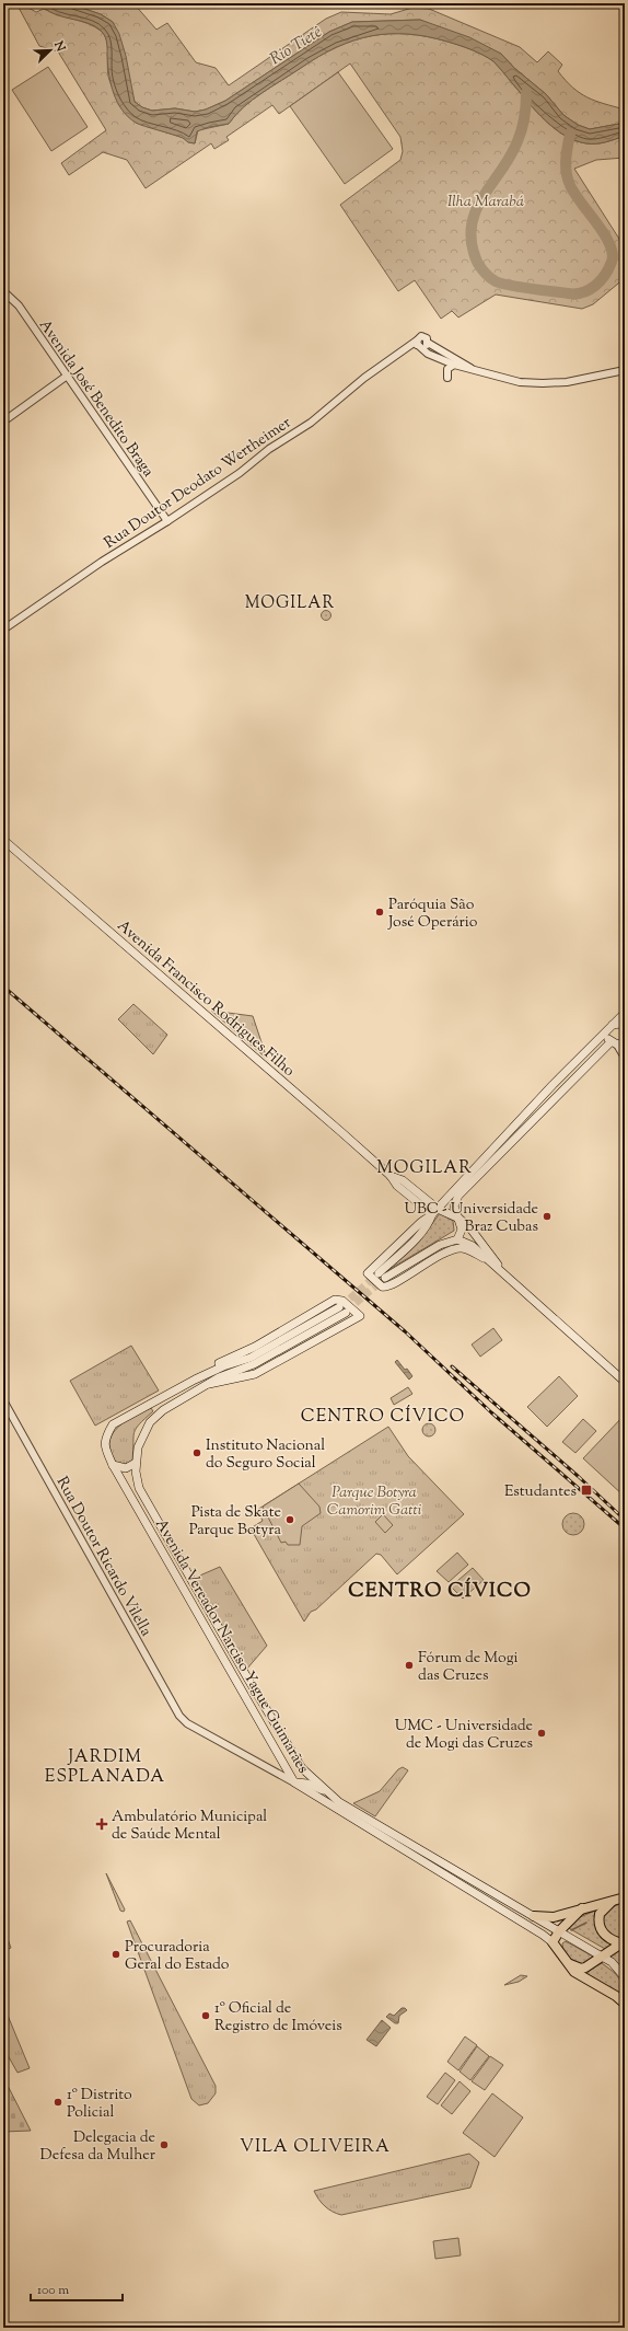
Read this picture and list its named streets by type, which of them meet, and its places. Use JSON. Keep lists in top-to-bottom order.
{
  "streets": {
    "main road": ["Avenida Francisco Rodrigues Filho", "Avenida Vereador Narciso Yague Guimarães"],
    "street": ["Avenida José Benedito Braga", "Rua Doutor Deodato Wertheimer", "Rua Doutor Ricardo Vilella"]
  },
  "crossings": [
    ["Avenida José Benedito Braga", "Rua Doutor Deodato Wertheimer"],
    ["Rua Doutor Ricardo Vilella", "Avenida Vereador Narciso Yague Guimarães"]
  ],
  "districts": [
    "MOGILAR",
    "MOGILAR",
    "CENTRO CÍVICO",
    "CENTRO CÍVICO",
    "JARDIM ESPLANADA",
    "VILA OLIVEIRA"
  ],
  "water": ["Rio Tietê"],
  "parks": ["Ilha Marabá", "Parque Botyra Camorim Gatti"],
  "places": {
    "other": [
      "Paróquia São José Operário",
      "UBC - Universidade Braz Cubas",
      "Instituto Nacional do Seguro Social",
      "Pista de Skate Parque Botyra",
      "Fórum de Mogi das Cruzes",
      "UMC - Universidade de Mogi das Cruzes",
      "Procuradoria Geral do Estado",
      "1º Oficial de Registro de Imóveis",
      "1º Distrito Policial",
      "Delegacia de Defesa da Mulher"
    ],
    "transit": ["Estudantes"],
    "health": ["Ambulatório Municipal de Saúde Mental"]
  },
  "scale_bar": "100 m",
  "north": "top right"
}
